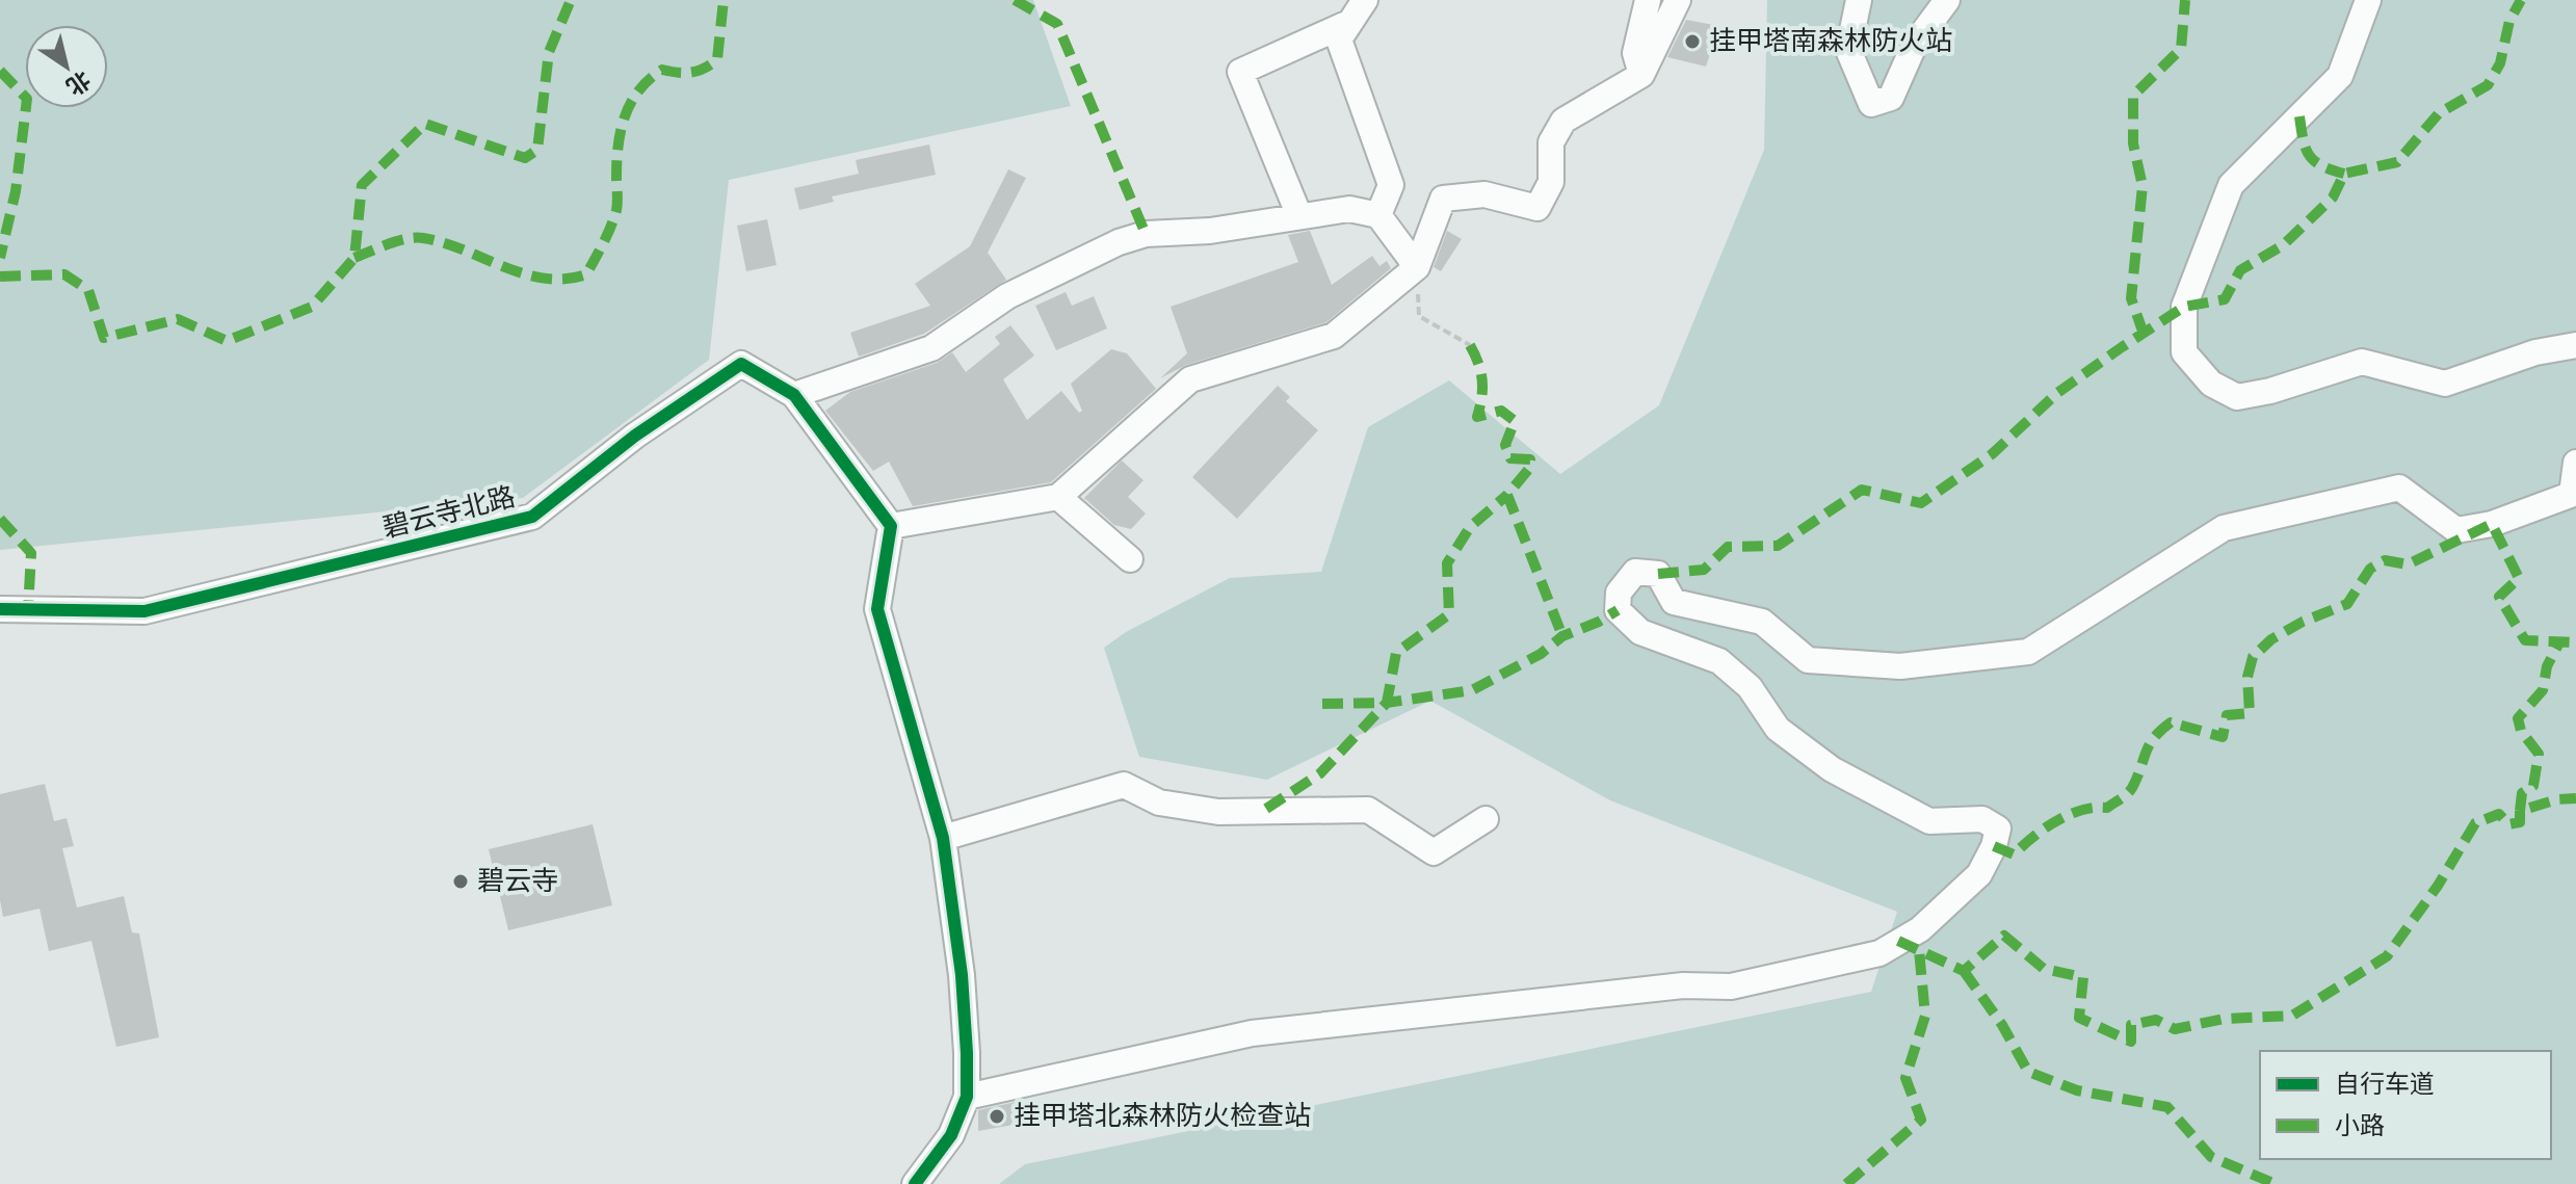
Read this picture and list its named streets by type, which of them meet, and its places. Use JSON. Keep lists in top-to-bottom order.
{
  "streets": {
    "street": ["碧云寺北路"]
  },
  "places": ["挂甲塔南森林防火站", "碧云寺", "挂甲塔北森林防火检查站"],
  "legend": ["自行车道", "小路"],
  "north": "bottom right"
}
